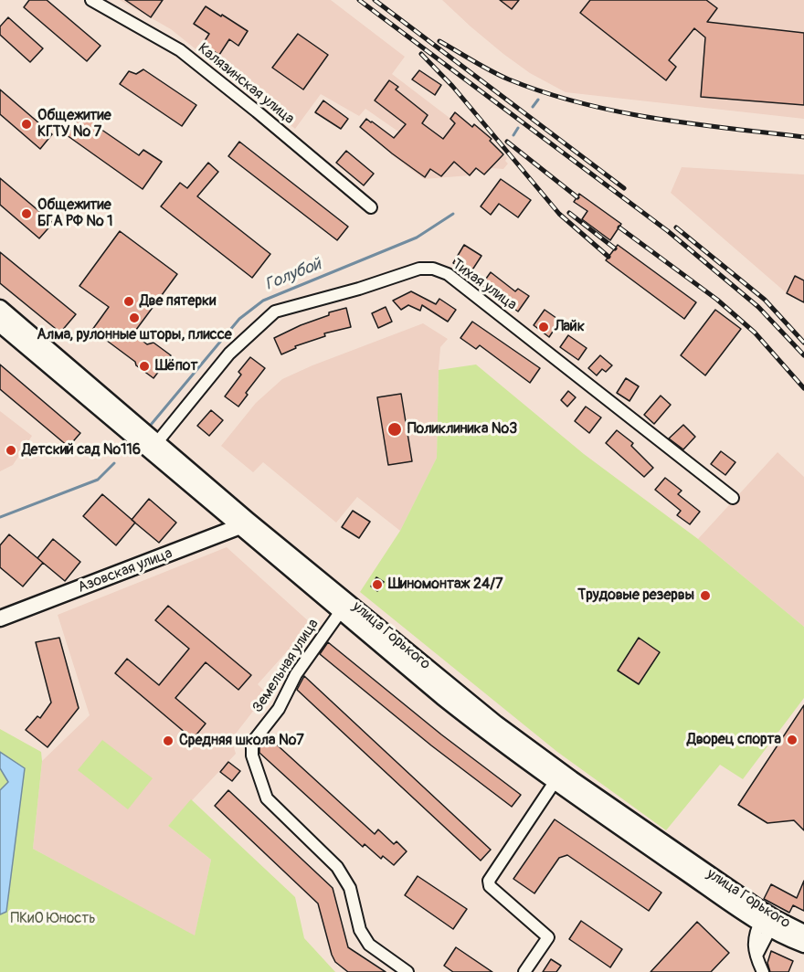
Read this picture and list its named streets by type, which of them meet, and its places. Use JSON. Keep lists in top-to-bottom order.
{
  "streets": {
    "main road": ["Азовская улица", "улица Горького"],
    "street": ["Калязинская улица", "Тихая улица", "Земельная улица"]
  },
  "crossings": [
    ["Тихая улица", "улица Горького"],
    ["Азовская улица", "улица Горького"],
    ["улица Горького", "Земельная улица"]
  ],
  "water": ["Голубой"],
  "parks": ["ПКиО Юность"],
  "places": [
    "Общежитие КГТУ № 7",
    "Общежитие БГА РФ № 1",
    "Две пятерки",
    "Алма, рулонные шторы, плиссе",
    "Лайк",
    "Шёпот",
    "Поликлиника №3",
    "Детский сад №116",
    "Шиномонтаж 24/7",
    "Трудовые резервы",
    "Дворец спорта",
    "Средняя школа №7"
  ]
}
